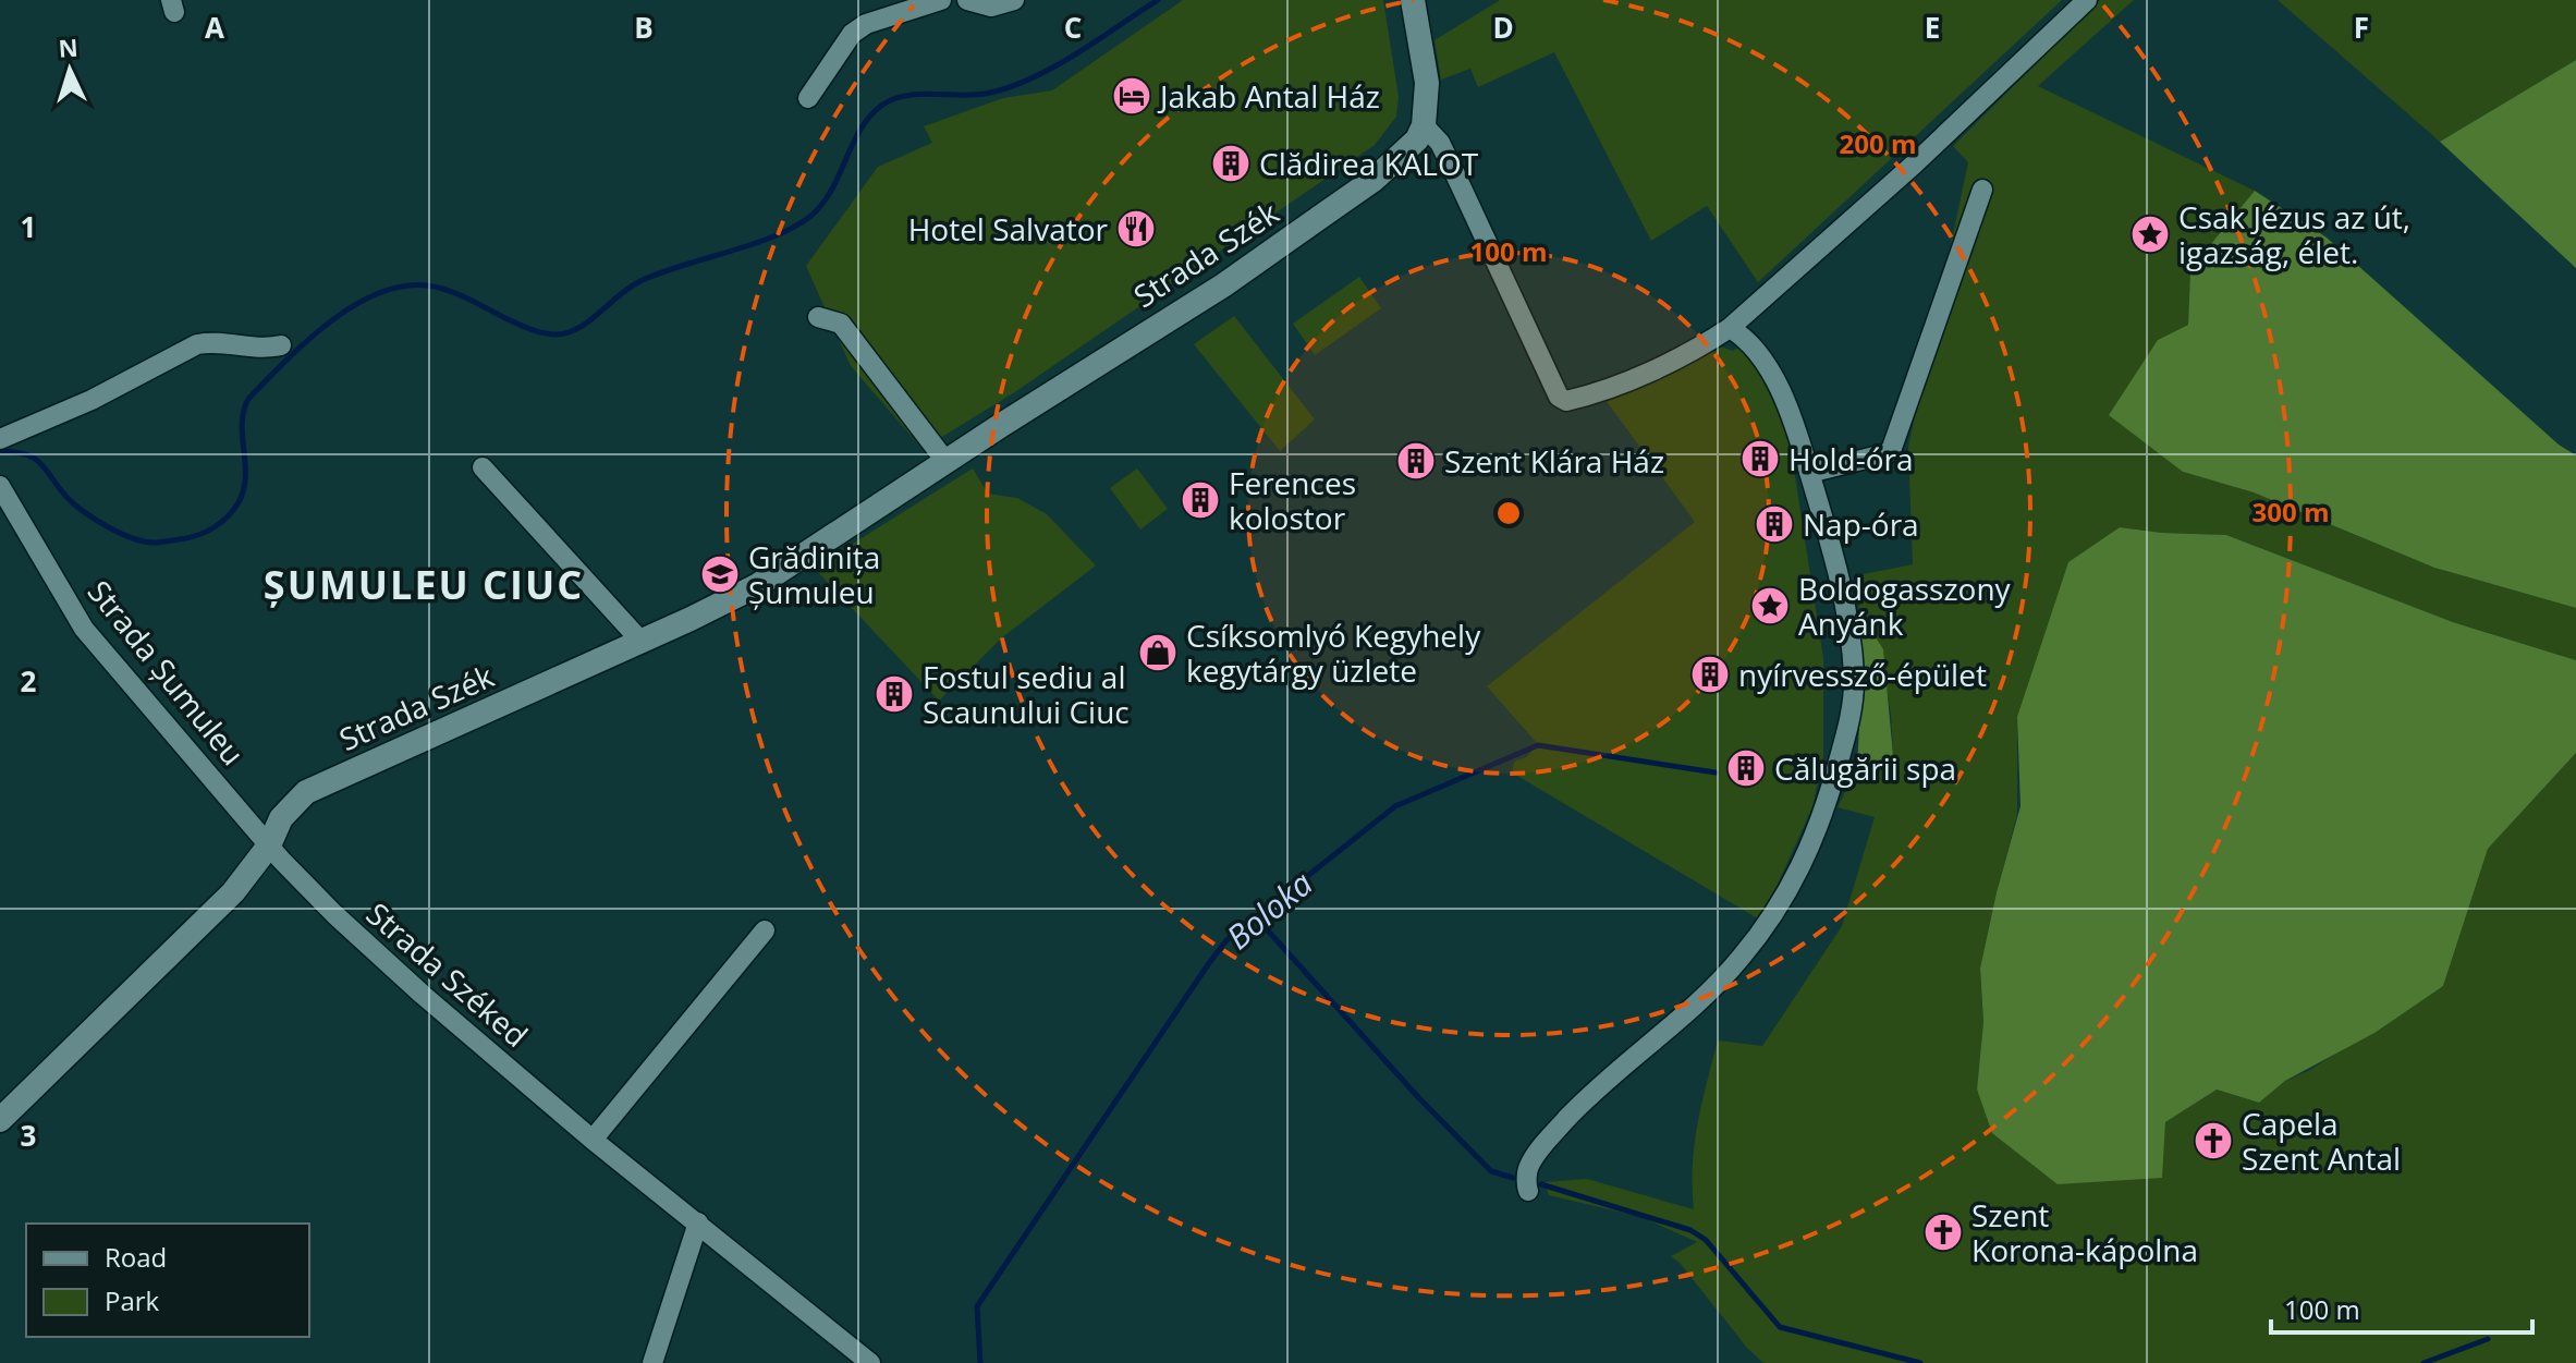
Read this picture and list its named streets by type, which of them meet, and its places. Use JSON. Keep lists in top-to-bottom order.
{
  "streets": {
    "street": ["Strada Szék", "Strada Șumuleu", "Strada Széked"]
  },
  "crossings": [
    ["Strada Szék", "Strada Șumuleu"],
    ["Strada Szék", "Strada Széked"],
    ["Strada Șumuleu", "Strada Széked"]
  ],
  "districts": ["ȘUMULEU CIUC"],
  "water": ["Boloka"],
  "places": {
    "hotel": ["Jakab Antal Ház"],
    "building": [
      "Clădirea KALOT",
      "Hold-óra",
      "Szent Klára Ház",
      "Ferences kolostor",
      "Nap-óra",
      "nyírvessző-épület",
      "Fostul sediu al Scaunului Ciuc",
      "Călugării spa"
    ],
    "restaurant": ["Hotel Salvator"],
    "place": ["Csak Jézus az út, igazság, élet.", "Boldogasszony Anyánk"],
    "school or university": ["Grădinița Șumuleu"],
    "shop": ["Csíksomlyó Kegyhely kegytárgy üzlete"],
    "church": ["Capela Szent Antal", "Szent Korona-kápolna"]
  },
  "legend": ["Road", "Park"],
  "scale_bar": "100 m",
  "north": "top",
  "grid": {
    "columns": [
      "A",
      "B",
      "C",
      "D",
      "E",
      "F"
    ],
    "rows": ["1", "2", "3"]
  },
  "rings": ["200 m", "100 m", "300 m"]
}
